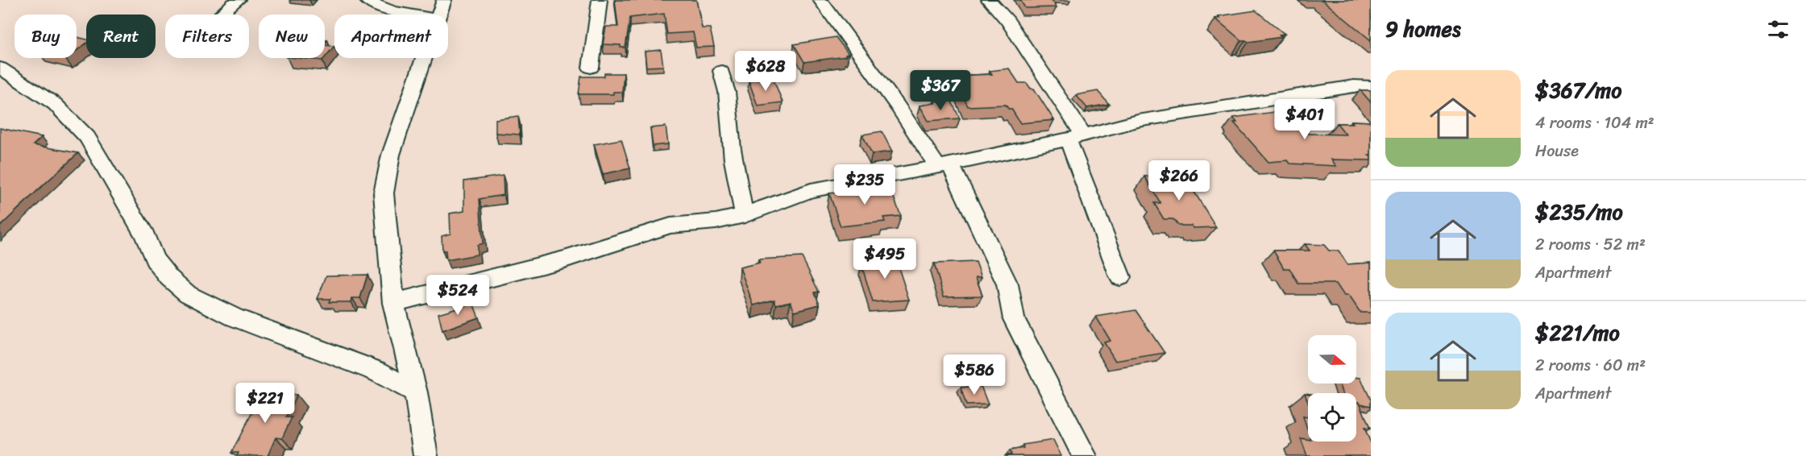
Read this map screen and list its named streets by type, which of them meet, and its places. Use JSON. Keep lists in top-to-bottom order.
{
  "north": "right",
  "page": {
    "heading": "9 homes",
    "chip": [
      "Buy",
      "Rent",
      "Filters",
      "New",
      "Apartment"
    ],
    "price": [
      "$628",
      "$367",
      "$401",
      "$266",
      "$235",
      "$495",
      "$524",
      "$586",
      "$221"
    ],
    "list": [
      {
        "name": "$367/mo",
        "note": "4 rooms · 104 m² · House"
      },
      {
        "name": "$235/mo",
        "note": "2 rooms · 52 m² · Apartment"
      },
      {
        "name": "$221/mo",
        "note": "2 rooms · 60 m² · Apartment"
      }
    ]
  }
}
